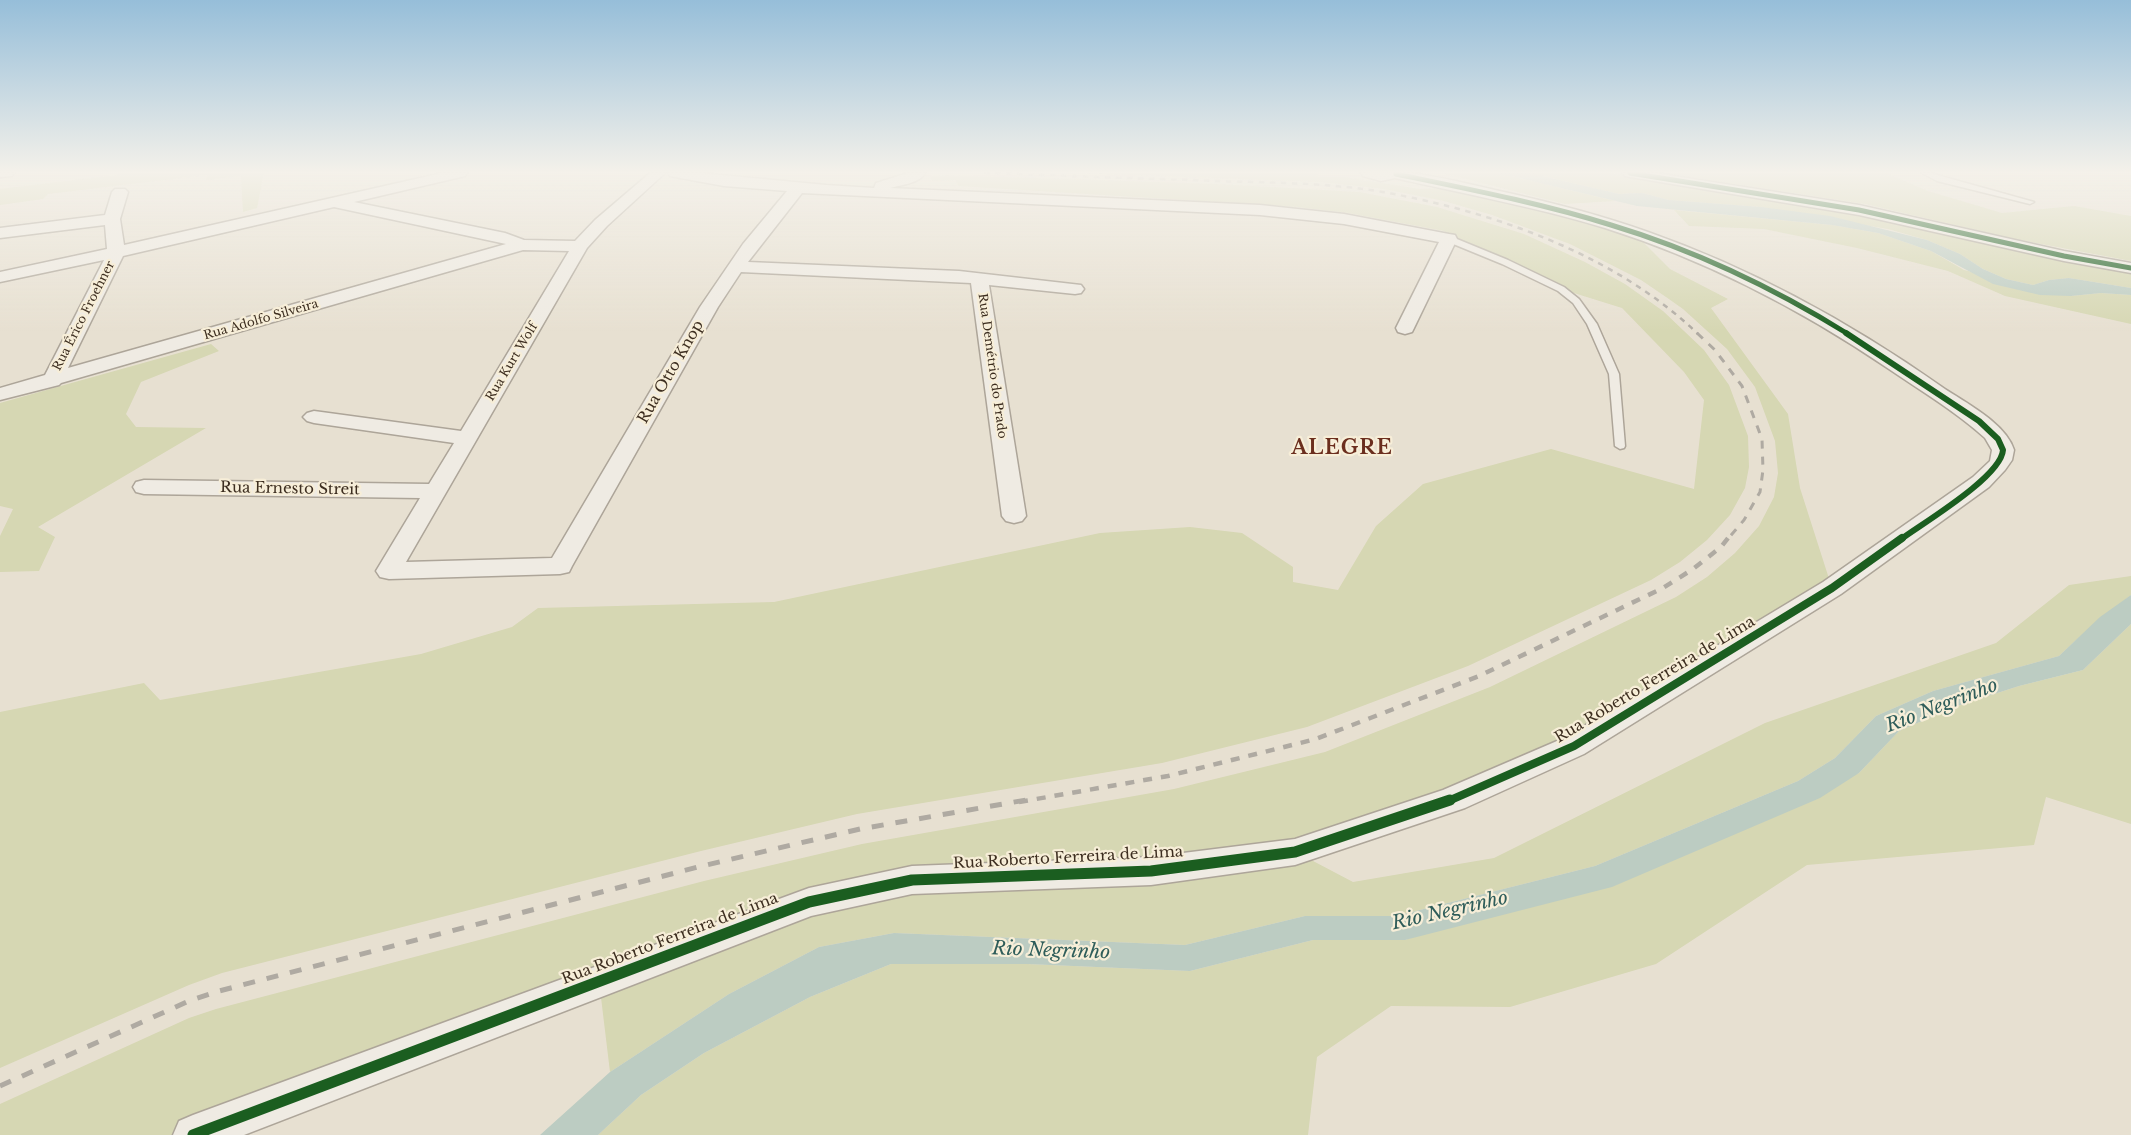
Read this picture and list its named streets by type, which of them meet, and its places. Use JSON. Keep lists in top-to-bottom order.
{
  "streets": {
    "street": [
      "Rua Érico Froehner",
      "Rua Adolfo Silveira",
      "Rua Kurt Wolf",
      "Rua Demétrio do Prado",
      "Rua Otto Knop",
      "Rua Ernesto Streit",
      "Rua Roberto Ferreira de Lima"
    ]
  },
  "crossings": [
    ["Rua Érico Froehner", "Rua Adolfo Silveira"],
    ["Rua Kurt Wolf", "Rua Otto Knop"],
    ["Rua Kurt Wolf", "Rua Ernesto Streit"],
    ["Rua Demétrio do Prado", "Rua Otto Knop"]
  ],
  "districts": ["ALEGRE"],
  "water": ["Rio Negrinho"]
}
